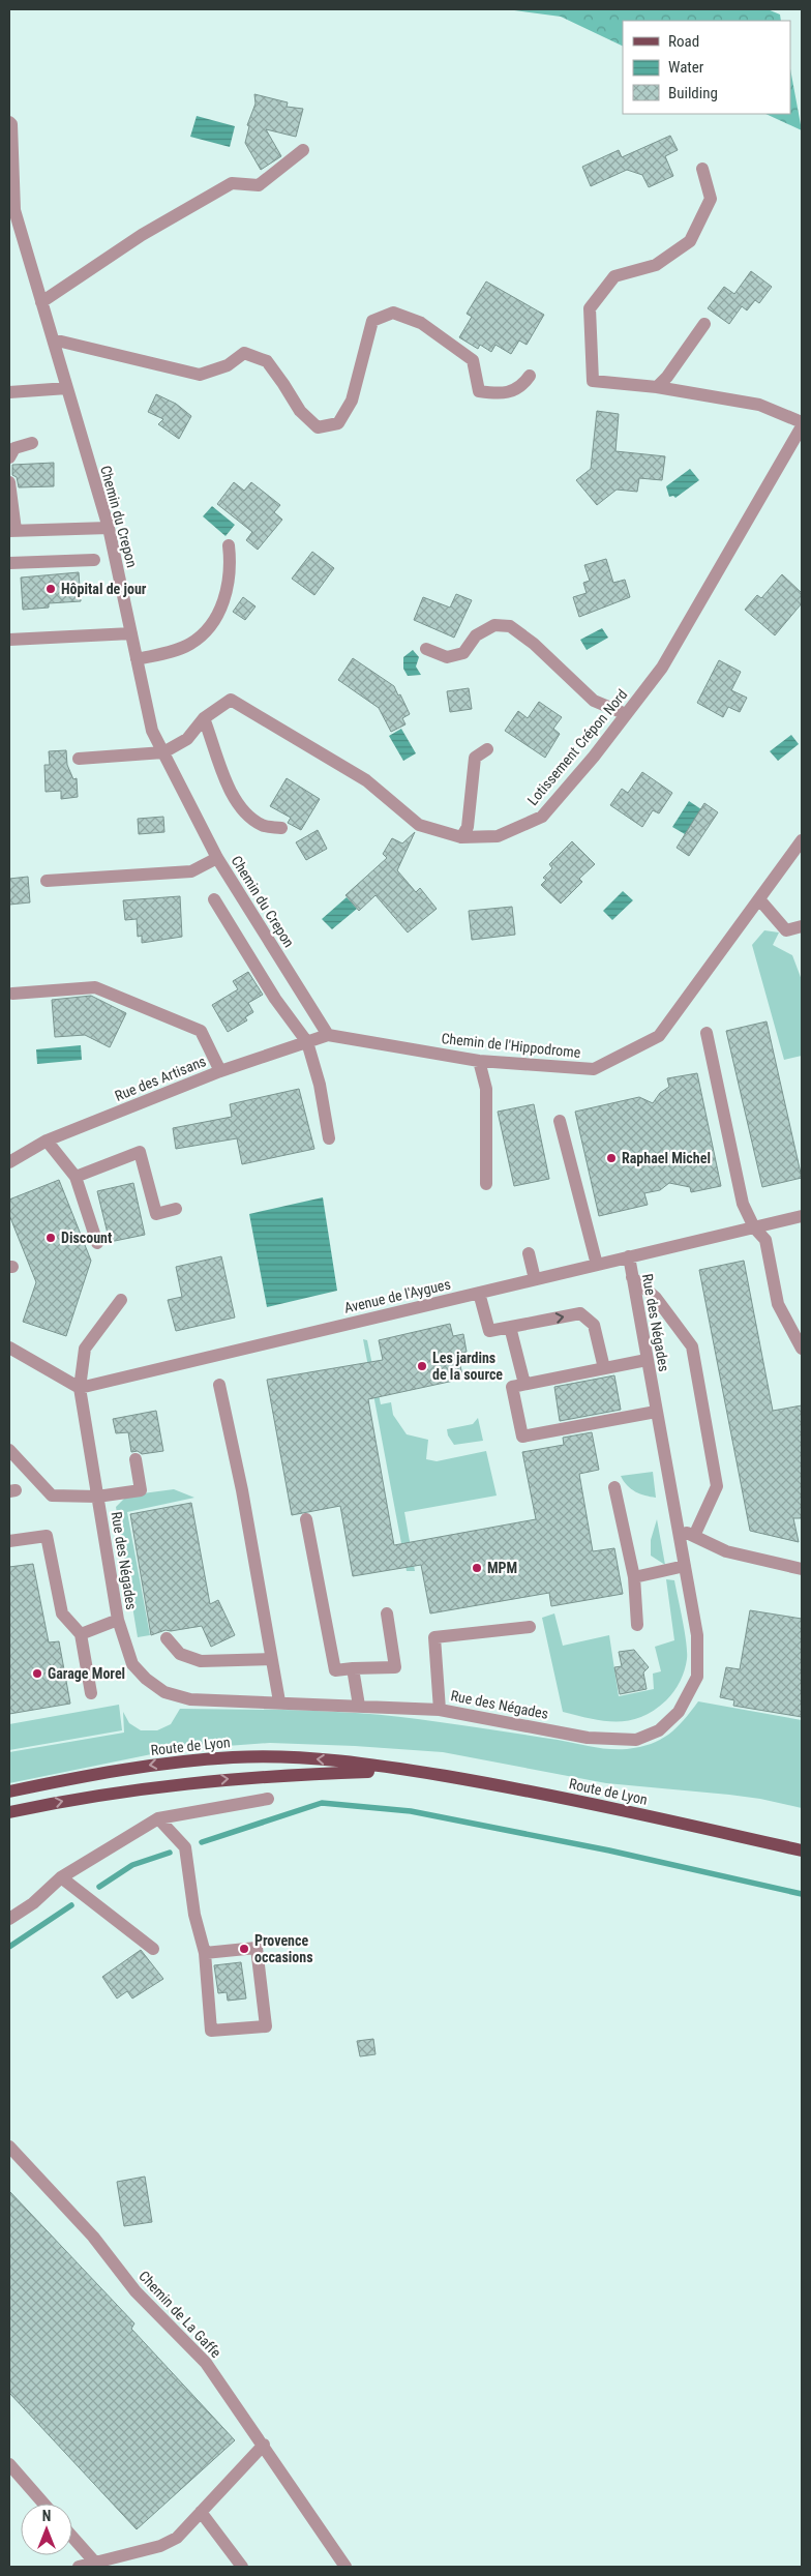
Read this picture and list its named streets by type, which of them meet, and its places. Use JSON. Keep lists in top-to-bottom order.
{
  "streets": {
    "main road": ["Route de Lyon"],
    "street": [
      "Chemin du Crepon",
      "Lotissement Crépon Nord",
      "Chemin de l'Hippodrome",
      "Rue des Artisans",
      "Avenue de l'Aygues",
      "Rue des Négades",
      "Chemin de La Gaffe"
    ]
  },
  "crossings": [
    ["Chemin du Crepon", "Lotissement Crépon Nord"],
    ["Chemin du Crepon", "Chemin de l'Hippodrome"],
    ["Chemin du Crepon", "Rue des Artisans"],
    ["Chemin de l'Hippodrome", "Rue des Artisans"],
    ["Avenue de l'Aygues", "Rue des Négades"]
  ],
  "places": [
    "Hôpital de jour",
    "Raphael Michel",
    "Discount",
    "Les jardins de la source",
    "MPM",
    "Garage Morel",
    "Provence occasions"
  ],
  "legend": ["Road", "Water", "Building"],
  "north": "top"
}
